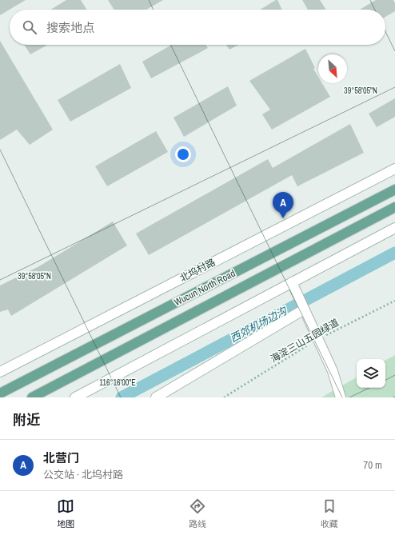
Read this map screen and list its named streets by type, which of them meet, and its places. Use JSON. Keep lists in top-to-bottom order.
{
  "streets": {
    "main road": ["Wucun North Road"],
    "street": ["北坞村路"],
    "path": ["海淀三山五园绿道"]
  },
  "water": ["西郊机场边沟"],
  "north": "bottom right",
  "page": {
    "search": "搜索地点",
    "pins": "A",
    "heading": "附近",
    "list": [
      {
        "mark": "A",
        "name": "北营门",
        "note": "公交站 · 北坞村路",
        "value": "70 m"
      }
    ],
    "nav": ["地图", "路线", "收藏"]
  },
  "coordinates": ["39°58'05\"N", "116°16'00\"E"]
}
